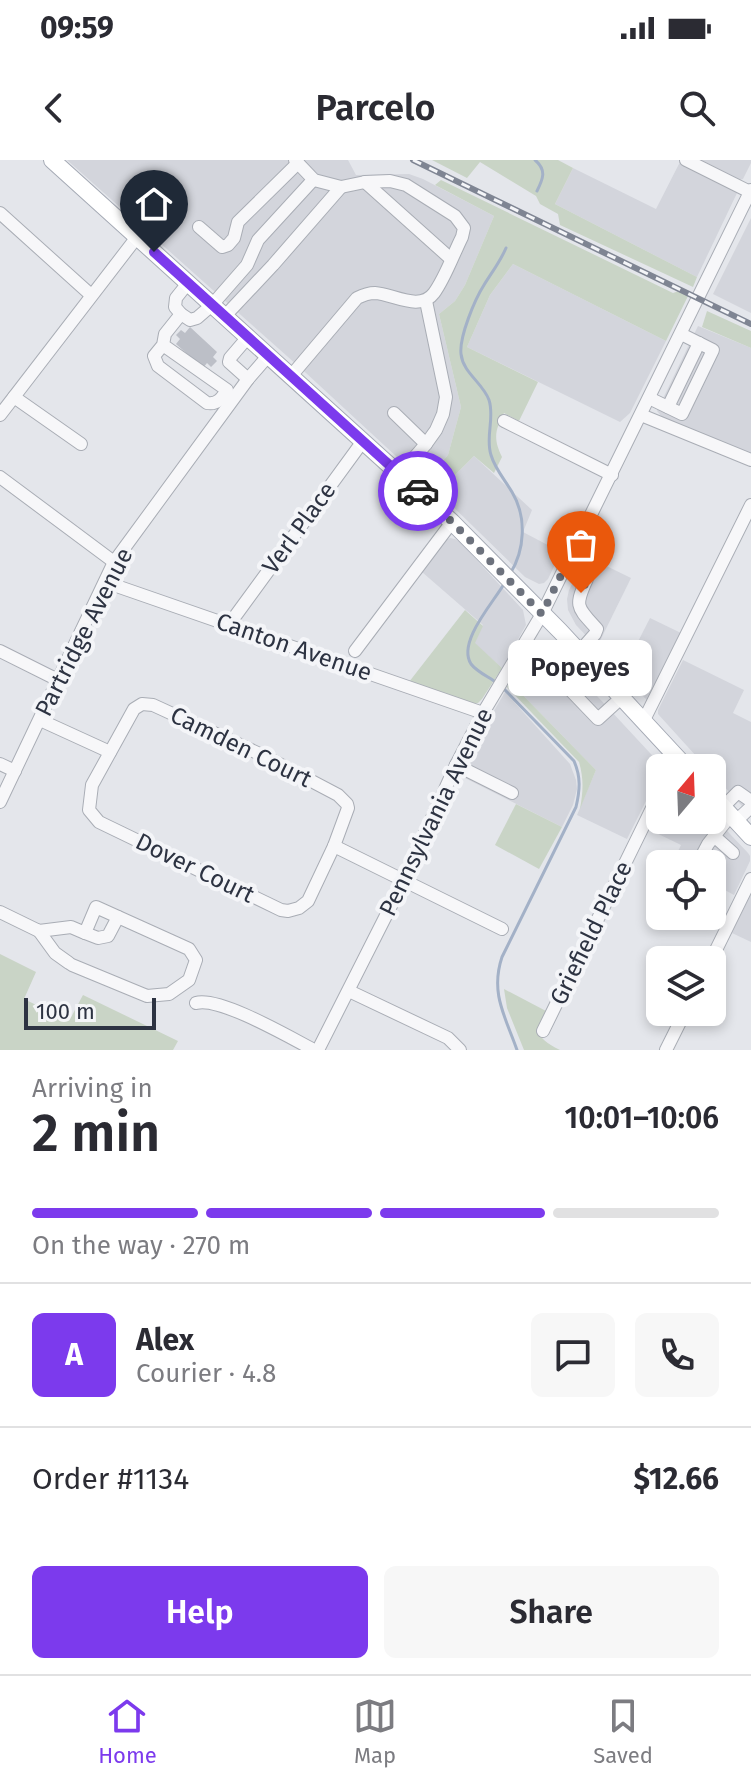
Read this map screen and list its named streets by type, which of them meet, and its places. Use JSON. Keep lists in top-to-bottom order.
{
  "streets": {
    "street": [
      "Verl Place",
      "Partridge Avenue",
      "Canton Avenue",
      "Camden Court",
      "Pennsylvania Avenue",
      "Dover Court",
      "Griefield Place"
    ]
  },
  "crossings": [
    ["Partridge Avenue", "Canton Avenue"],
    ["Canton Avenue", "Pennsylvania Avenue"],
    ["Camden Court", "Dover Court"]
  ],
  "places": ["Popeyes"],
  "scale_bar": "100 m",
  "north": "top",
  "page": {
    "status": "09:59",
    "header": "Parcelo",
    "bubble": "Popeyes",
    "scale": "100 m",
    "heading": ["2 min", "Arriving in", "10:01–10:06"],
    "panel": [
      "Alex",
      "Courier · 4.8",
      "Order #1134",
      "$12.66"
    ],
    "bar": "On the way · 270 m",
    "round": "A",
    "buttons": ["Help", "Share"],
    "tabs": ["Home", "Map", "Saved"]
  }
}
